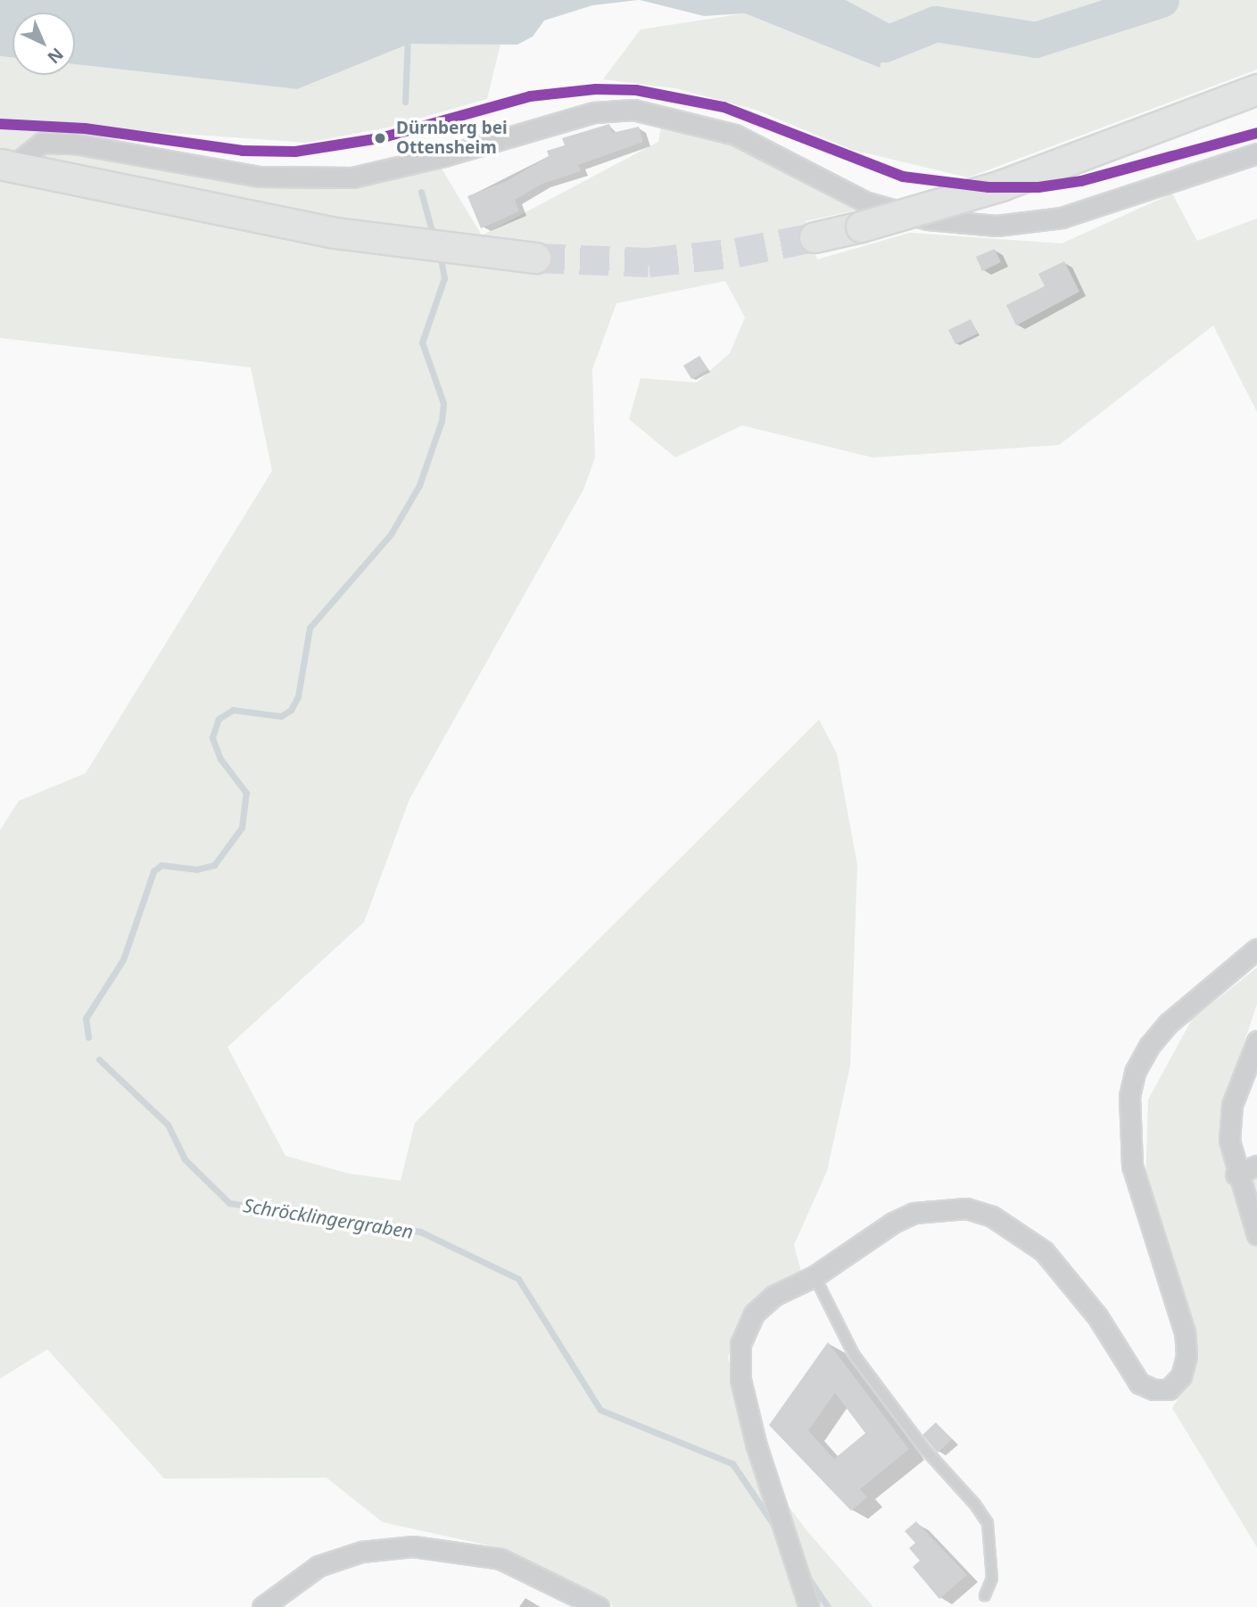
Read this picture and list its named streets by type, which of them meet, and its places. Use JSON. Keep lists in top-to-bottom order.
{
  "water": ["Schröcklingergraben"],
  "places": ["Dürnberg bei Ottensheim"],
  "north": "bottom right"
}
